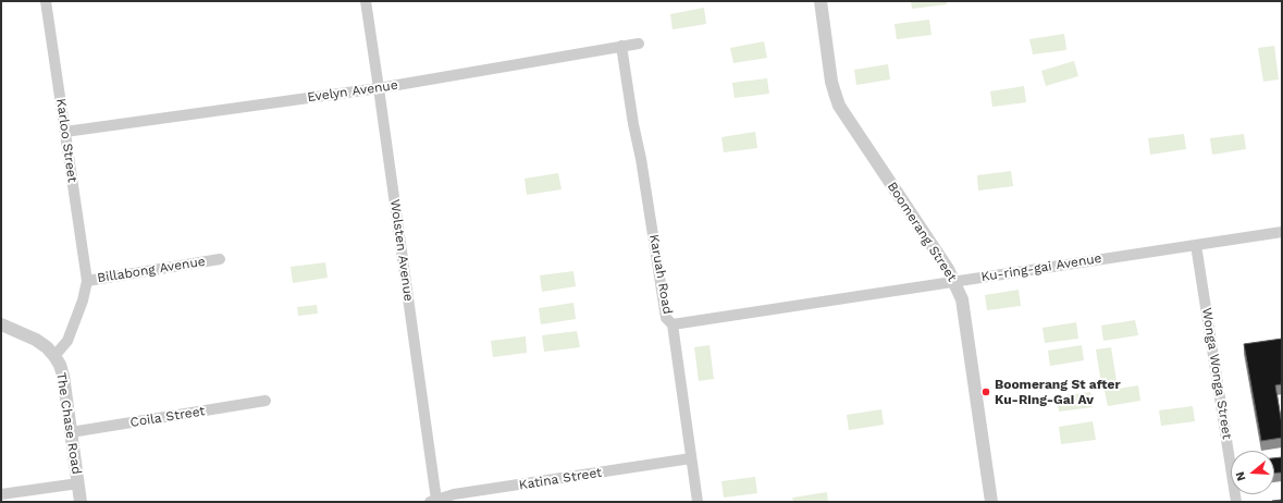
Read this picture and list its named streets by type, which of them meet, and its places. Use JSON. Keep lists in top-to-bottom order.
{
  "streets": {
    "street": [
      "Evelyn Avenue",
      "Karloo Street",
      "Boomerang Street",
      "Wolsten Avenue",
      "Ku-ring-gai Avenue",
      "Billabong Avenue",
      "Karuah Road",
      "Wonga Wonga Street",
      "Coila Street",
      "The Chase Road",
      "Katina Street"
    ]
  },
  "crossings": [
    ["Evelyn Avenue", "Karloo Street"],
    ["Evelyn Avenue", "Wolsten Avenue"],
    ["Evelyn Avenue", "Karuah Road"],
    ["Karloo Street", "Billabong Avenue"],
    ["Boomerang Street", "Ku-ring-gai Avenue"],
    ["Wolsten Avenue", "Katina Street"],
    ["Ku-ring-gai Avenue", "Karuah Road"],
    ["Ku-ring-gai Avenue", "Wonga Wonga Street"],
    ["Billabong Avenue", "The Chase Road"],
    ["Karuah Road", "Katina Street"],
    ["Coila Street", "The Chase Road"]
  ],
  "places": ["Boomerang St after Ku-Ring-Gai Av"],
  "north": "left"
}
